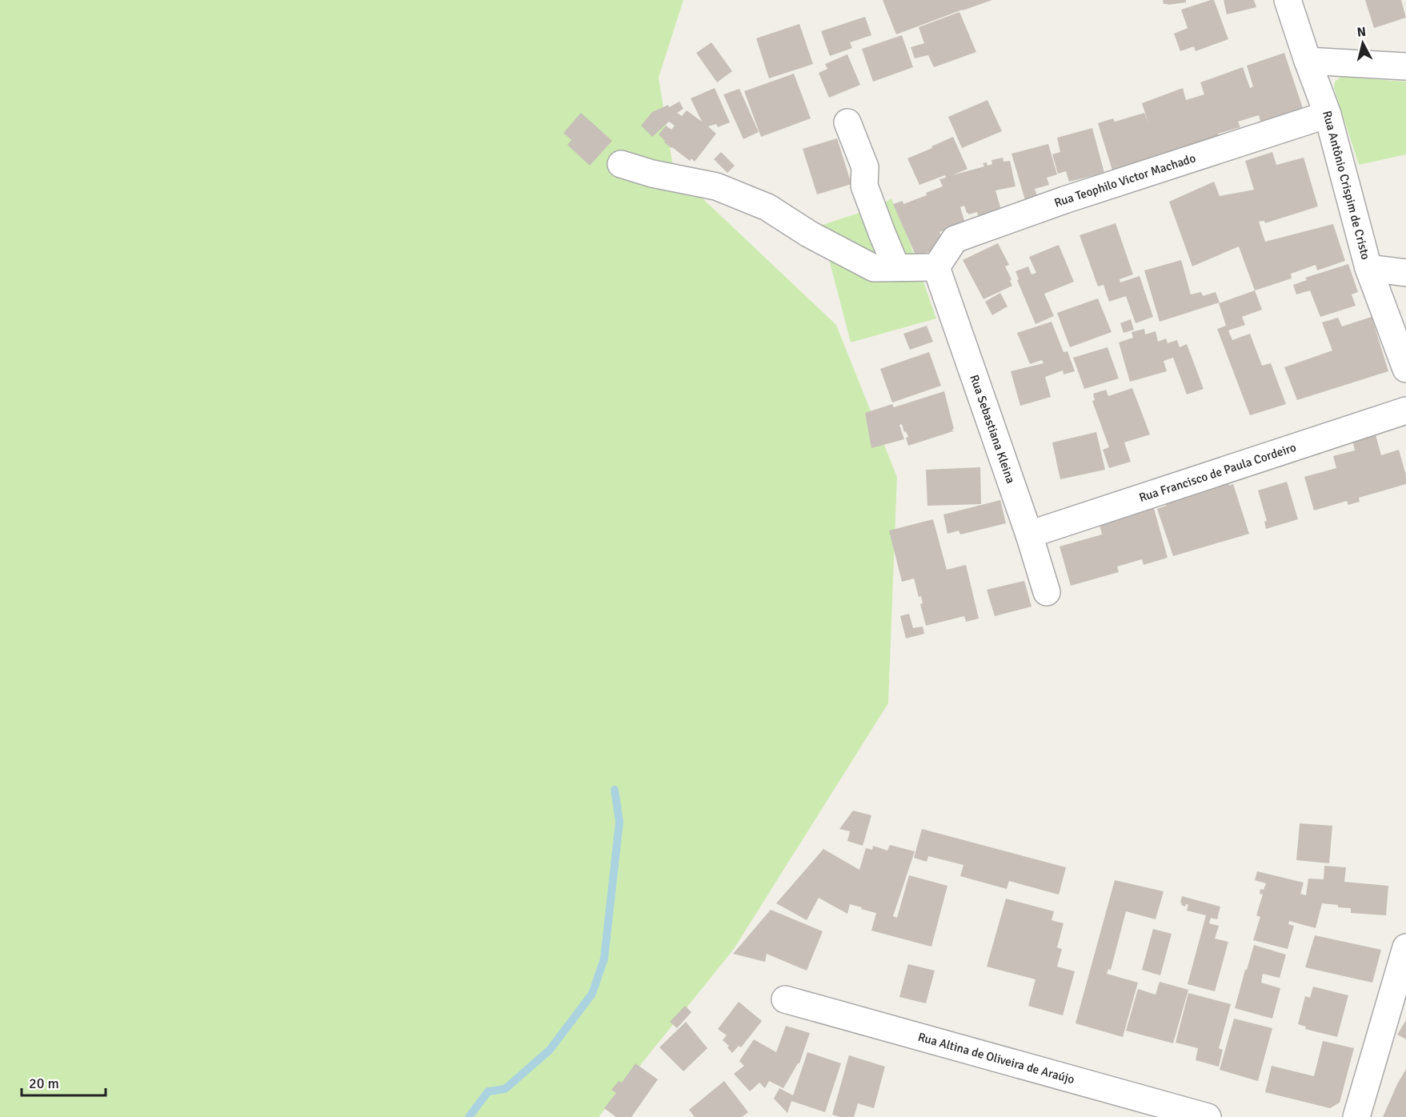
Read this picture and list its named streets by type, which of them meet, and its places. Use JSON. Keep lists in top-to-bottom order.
{
  "streets": {
    "street": [
      "Rua Teophilo Victor Machado",
      "Rua Antônio Crispim de Cristo",
      "Rua Sebastiana Kleina",
      "Rua Francisco de Paula Cordeiro",
      "Rua Altina de Oliveira de Araújo"
    ]
  },
  "crossings": [
    ["Rua Teophilo Victor Machado", "Rua Antônio Crispim de Cristo"],
    ["Rua Teophilo Victor Machado", "Rua Sebastiana Kleina"],
    ["Rua Sebastiana Kleina", "Rua Francisco de Paula Cordeiro"]
  ],
  "scale_bar": "20 m",
  "north": "top"
}
